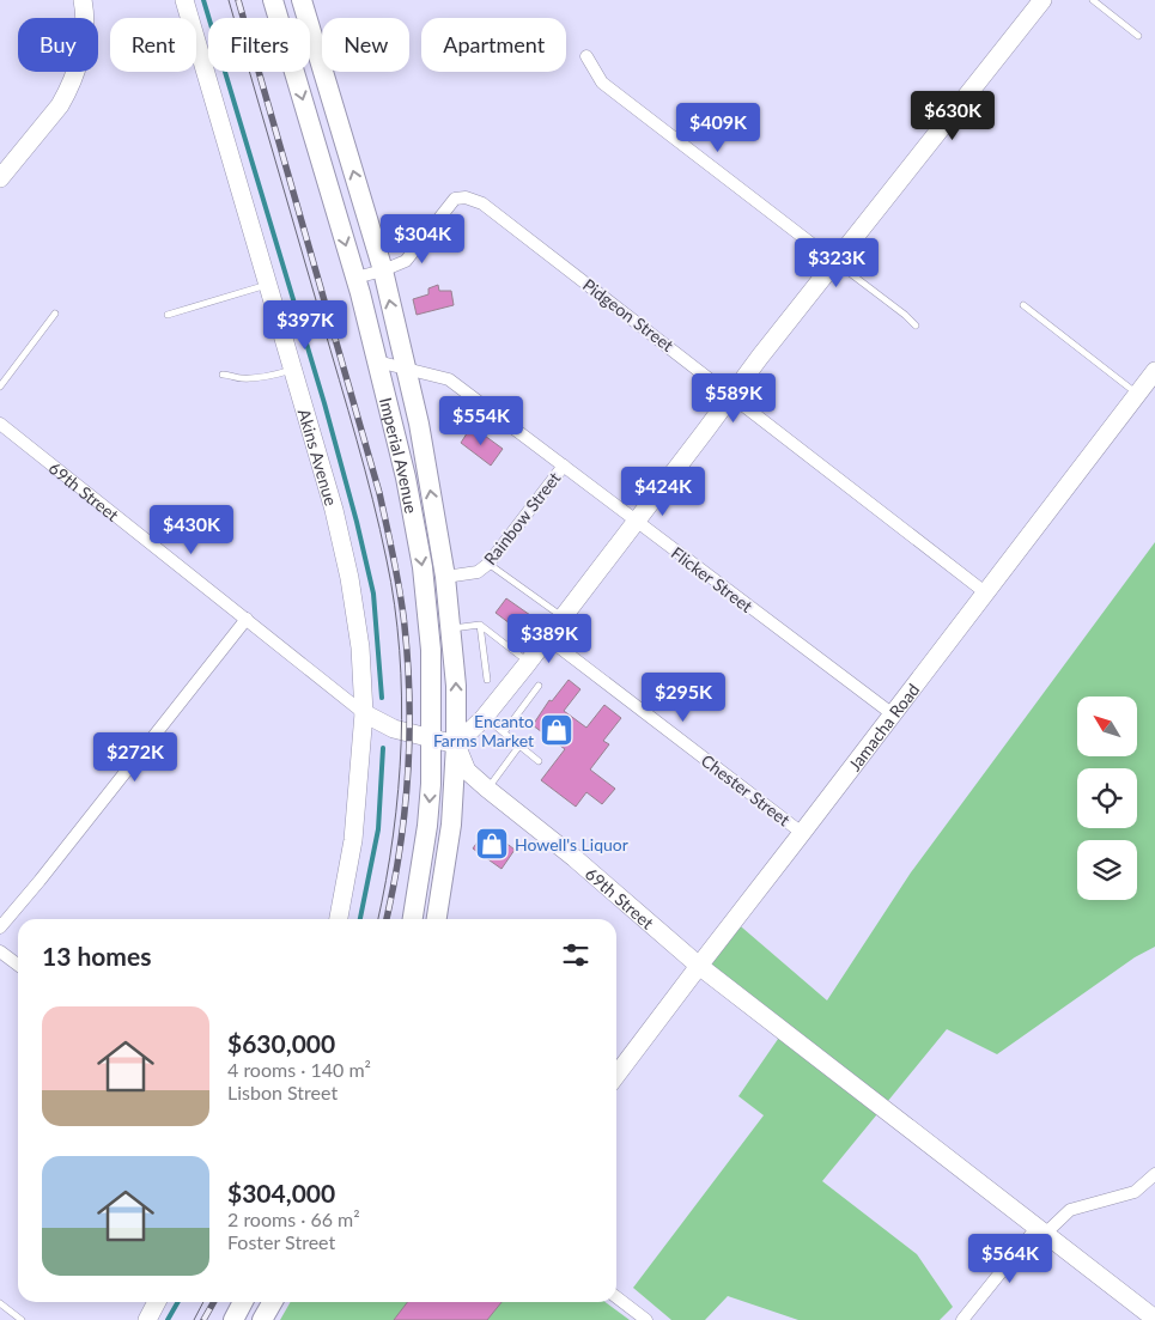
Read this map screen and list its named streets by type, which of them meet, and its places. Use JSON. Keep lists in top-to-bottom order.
{
  "streets": {
    "main road": ["Imperial Avenue"],
    "street": [
      "Pidgeon Street",
      "Akins Avenue",
      "69th Street",
      "Rainbow Street",
      "Flicker Street",
      "Jamacha Road",
      "Chester Street"
    ]
  },
  "crossings": [
    ["Pidgeon Street", "Imperial Avenue"],
    ["Pidgeon Street", "Jamacha Road"],
    ["Akins Avenue", "69th Street"],
    ["Imperial Avenue", "69th Street"],
    ["Imperial Avenue", "Rainbow Street"],
    ["Imperial Avenue", "Flicker Street"],
    ["69th Street", "Jamacha Road"],
    ["Rainbow Street", "Flicker Street"],
    ["Flicker Street", "Jamacha Road"],
    ["Jamacha Road", "Chester Street"]
  ],
  "places": {
    "shop": ["Encanto Farms Market", "Howell's Liquor"]
  },
  "north": "top left",
  "page": {
    "chip": [
      "Buy",
      "Rent",
      "Filters",
      "New",
      "Apartment"
    ],
    "price": [
      "$630K",
      "$409K",
      "$304K",
      "$323K",
      "$397K",
      "$589K",
      "$554K",
      "$424K",
      "$430K",
      "$389K",
      "$295K",
      "$272K",
      "$564K"
    ],
    "heading": "13 homes",
    "list": [
      {
        "name": "$630,000",
        "note": "4 rooms · 140 m² · Lisbon Street"
      },
      {
        "name": "$304,000",
        "note": "2 rooms · 66 m² · Foster Street"
      }
    ]
  }
}
